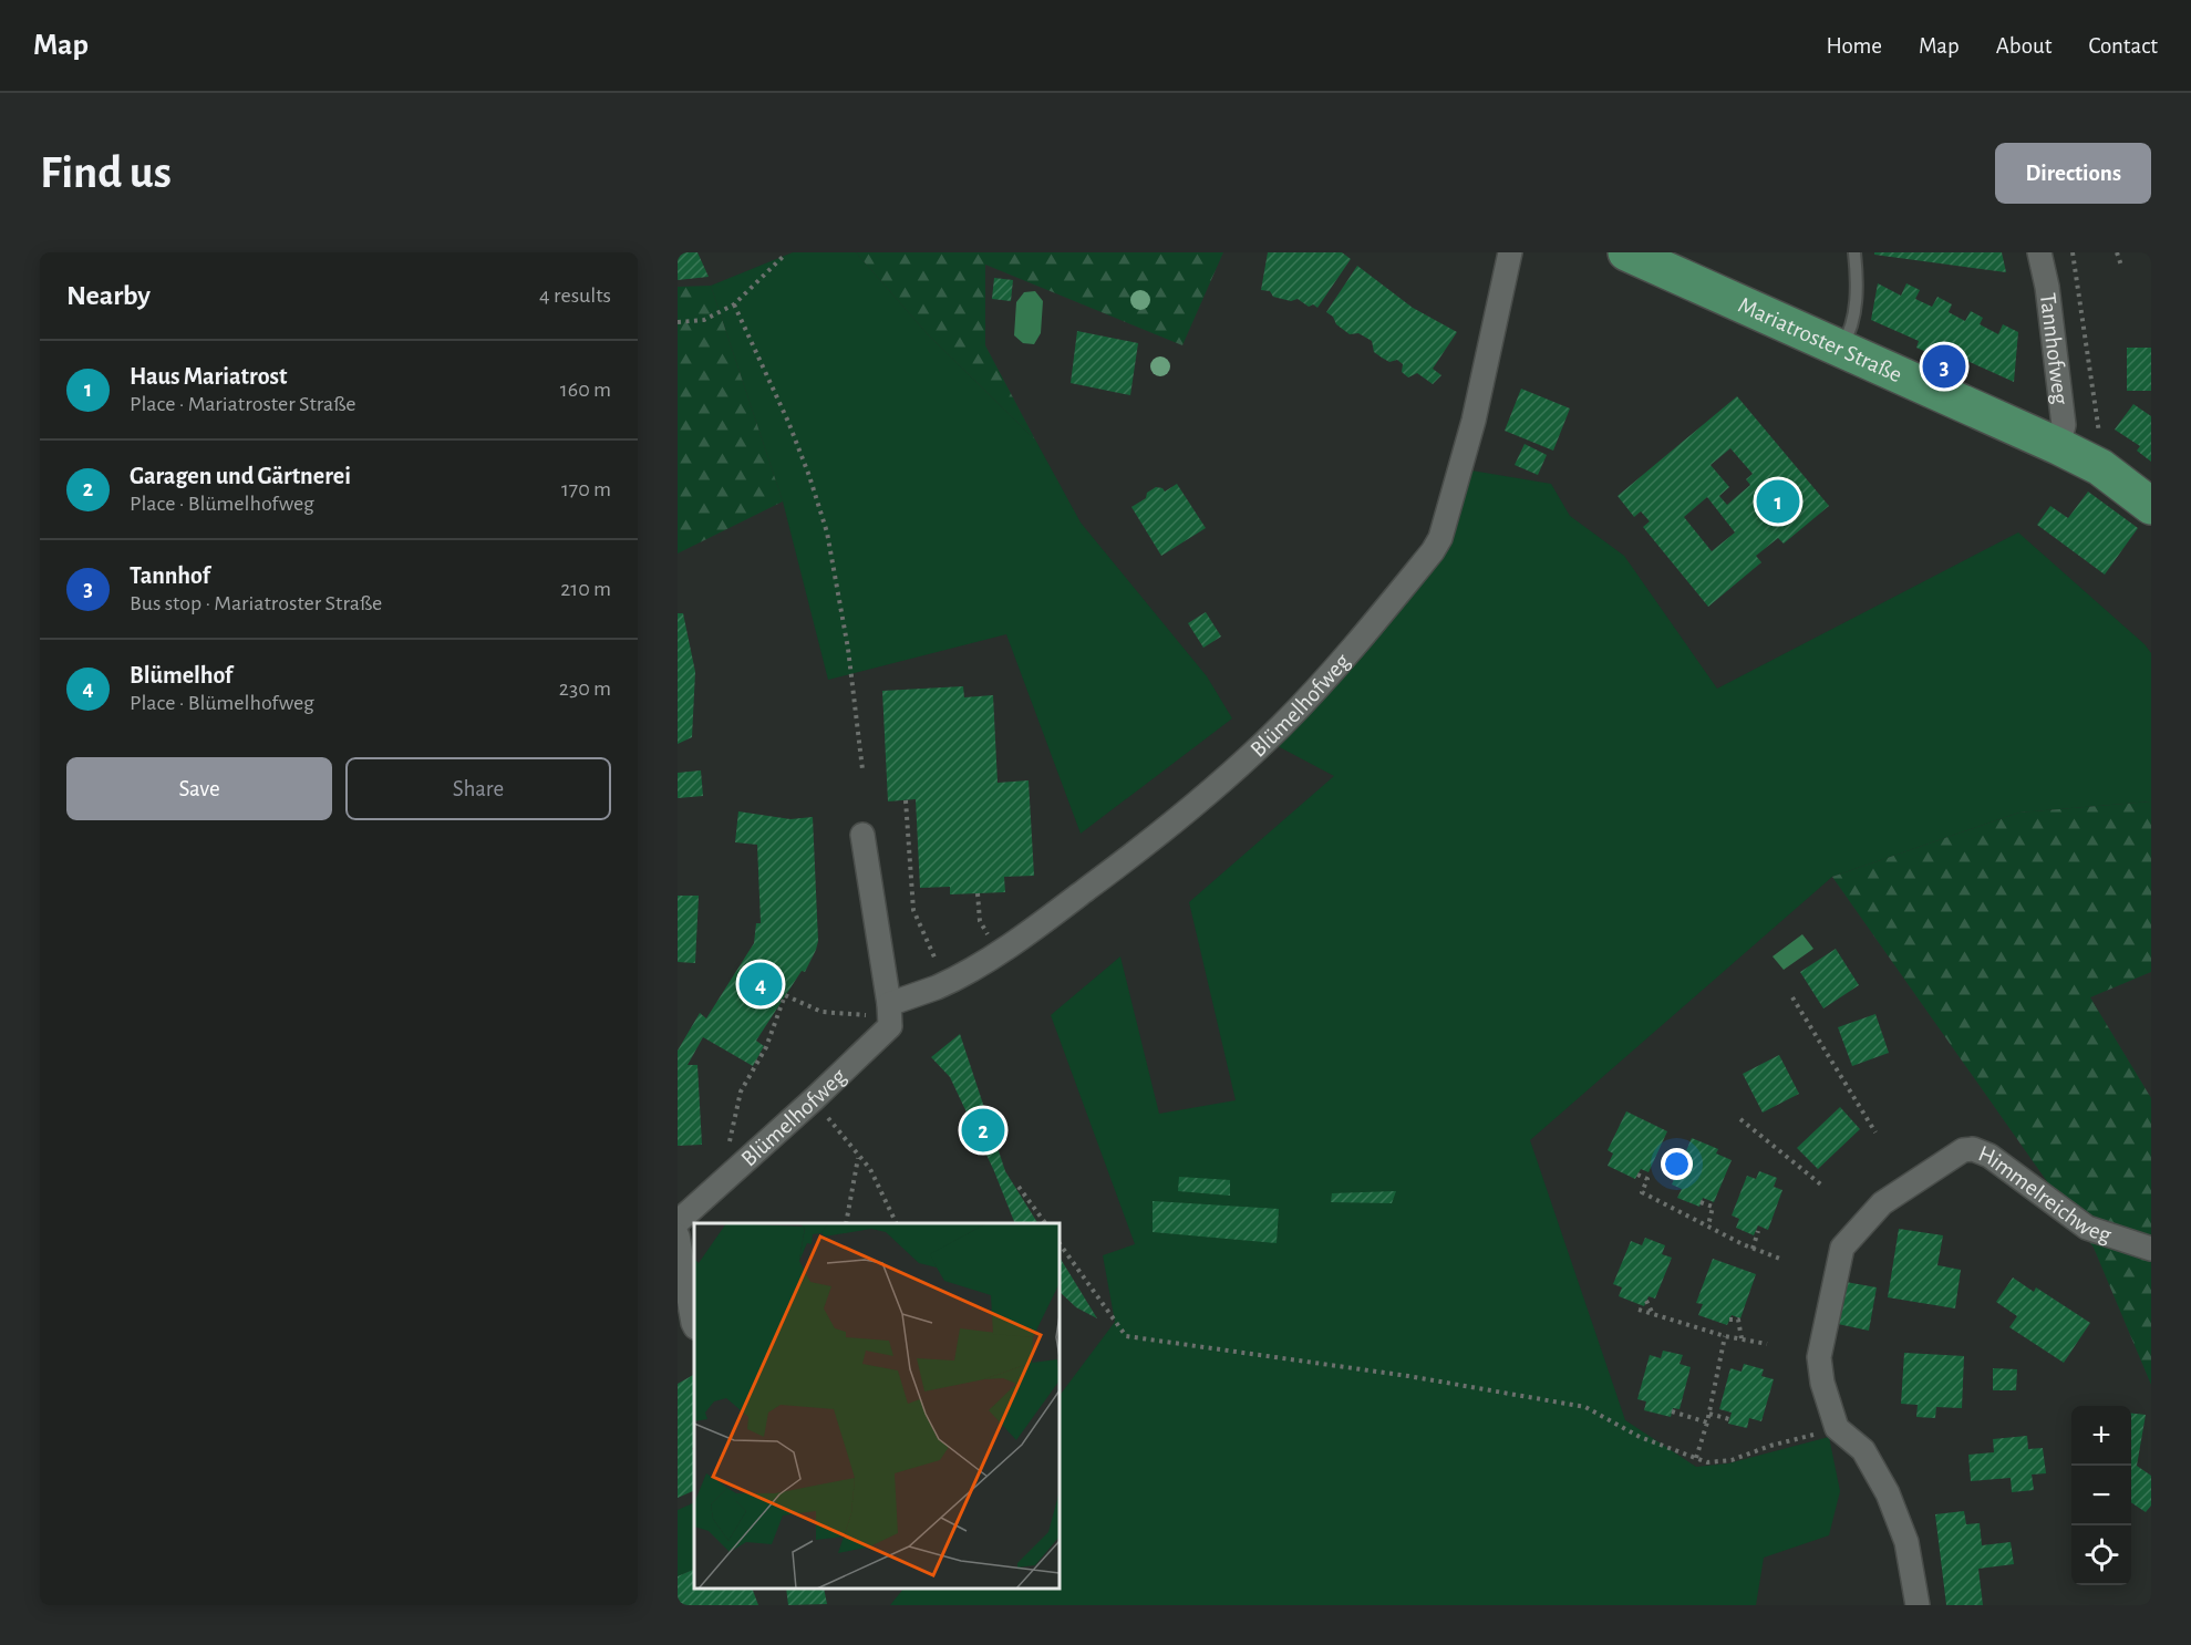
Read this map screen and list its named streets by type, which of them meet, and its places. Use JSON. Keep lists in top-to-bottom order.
{
  "streets": {
    "main road": ["Mariatroster Straße"],
    "street": ["Tannhofweg", "Blümelhofweg", "Himmelreichweg"]
  },
  "crossings": [
    ["Mariatroster Straße", "Tannhofweg"]
  ],
  "page": {
    "header": "Map",
    "nav": [
      "Home",
      "Map",
      "About",
      "Contact"
    ],
    "buttons": [
      "Directions",
      ["Save", "Share"]
    ],
    "title": "Find us",
    "heading": ["Nearby", "4 results"],
    "list": [
      {
        "mark": "1",
        "name": "Haus Mariatrost",
        "note": "Place · Mariatroster Straße",
        "value": "160 m"
      },
      {
        "mark": "2",
        "name": "Garagen und Gärtnerei",
        "note": "Place · Blümelhofweg",
        "value": "170 m"
      },
      {
        "mark": "3",
        "name": "Tannhof",
        "note": "Bus stop · Mariatroster Straße",
        "value": "210 m"
      },
      {
        "mark": "4",
        "name": "Blümelhof",
        "note": "Place · Blümelhofweg",
        "value": "230 m"
      }
    ],
    "pins": [
      "3",
      "1",
      "4",
      "2"
    ],
    "map_buttons": ["+", "−"]
  }
}
